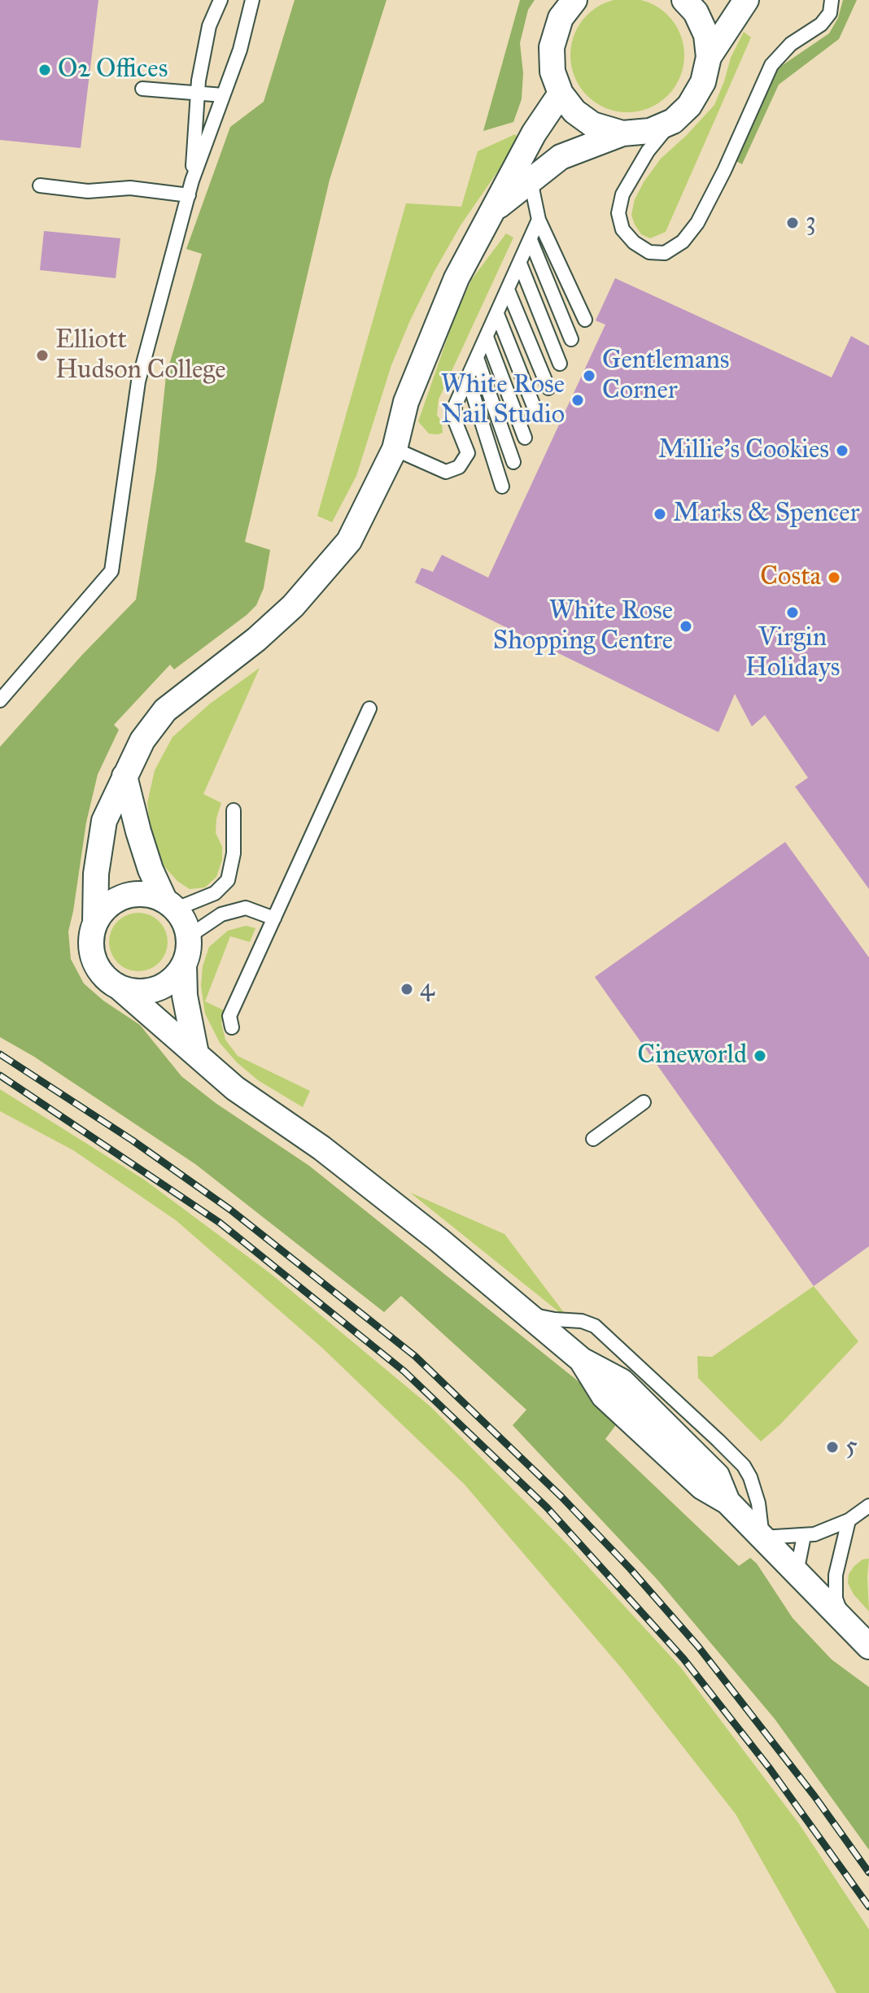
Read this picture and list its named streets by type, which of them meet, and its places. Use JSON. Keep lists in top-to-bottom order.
{
  "places": [
    "O2 Offices",
    "3",
    "Elliott Hudson College",
    "Gentlemans Corner",
    "White Rose Nail Studio",
    "Millie's Cookies",
    "Marks & Spencer",
    "Costa",
    "Virgin Holidays",
    "White Rose Shopping Centre",
    "4",
    "Cineworld",
    "5"
  ]
}
